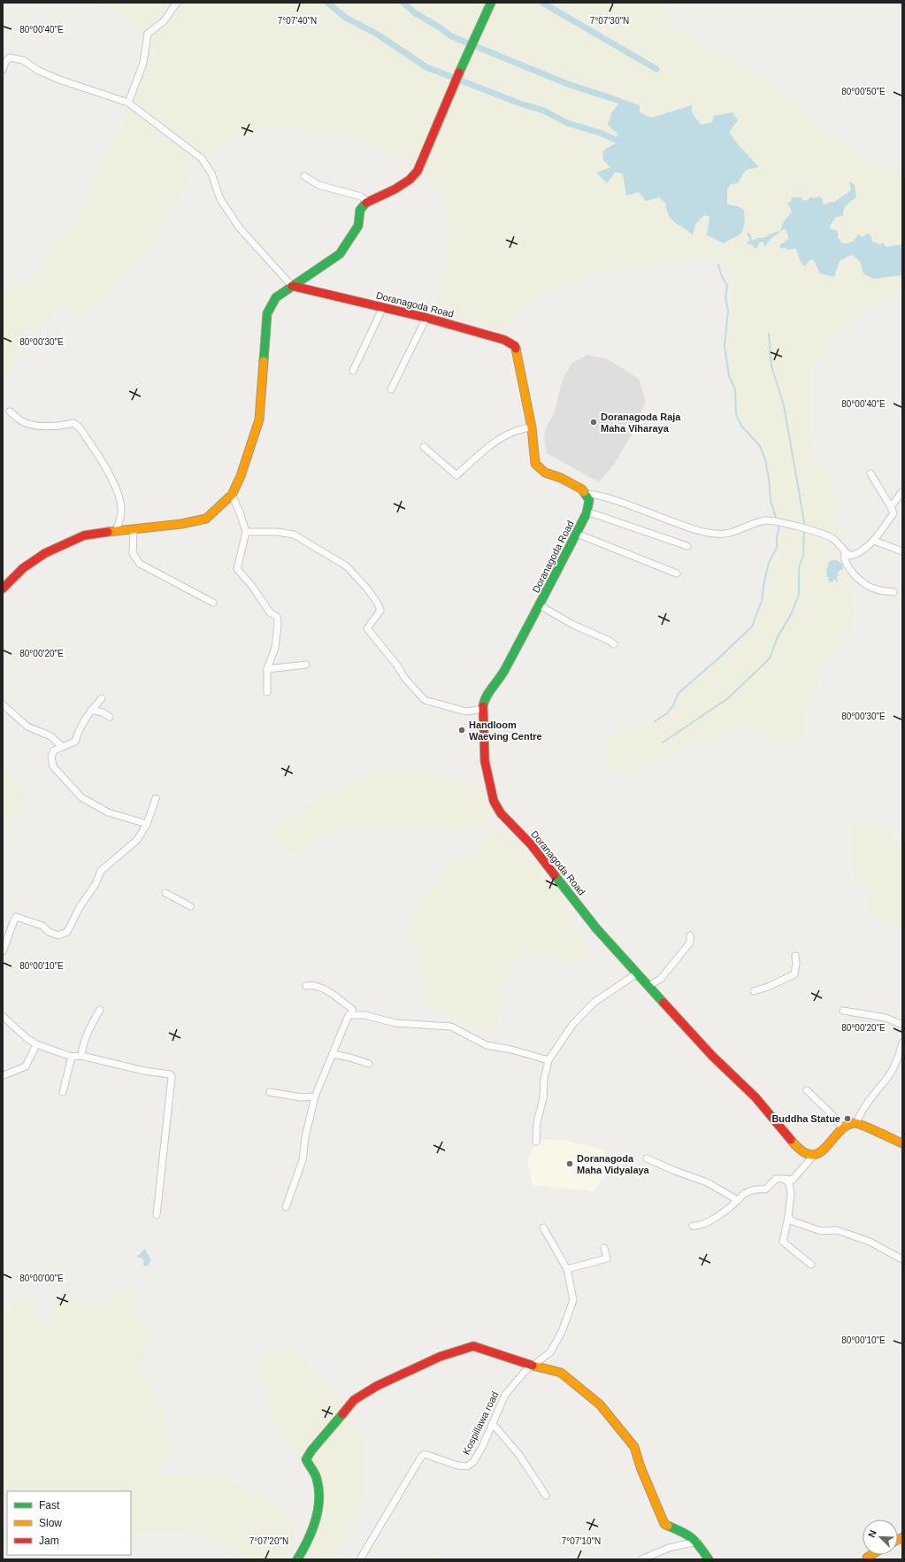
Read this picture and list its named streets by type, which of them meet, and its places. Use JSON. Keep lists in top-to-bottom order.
{
  "streets": {
    "street": ["Doranagoda Road", "Kospillawa road"]
  },
  "places": [
    "Doranagoda Raja Maha Viharaya",
    "Handloom Waeving Centre",
    "Buddha Statue",
    "Doranagoda Maha Vidyalaya"
  ],
  "legend": ["Fast", "Slow", "Jam"],
  "north": "top left",
  "coordinates": [
    "7°07'40\"N",
    "7°07'30\"N",
    "80°00'40\"E",
    "80°00'50\"E",
    "80°00'30\"E",
    "80°00'20\"E",
    "80°00'10\"E",
    "80°00'00\"E",
    "7°07'20\"N",
    "7°07'10\"N"
  ]
}
